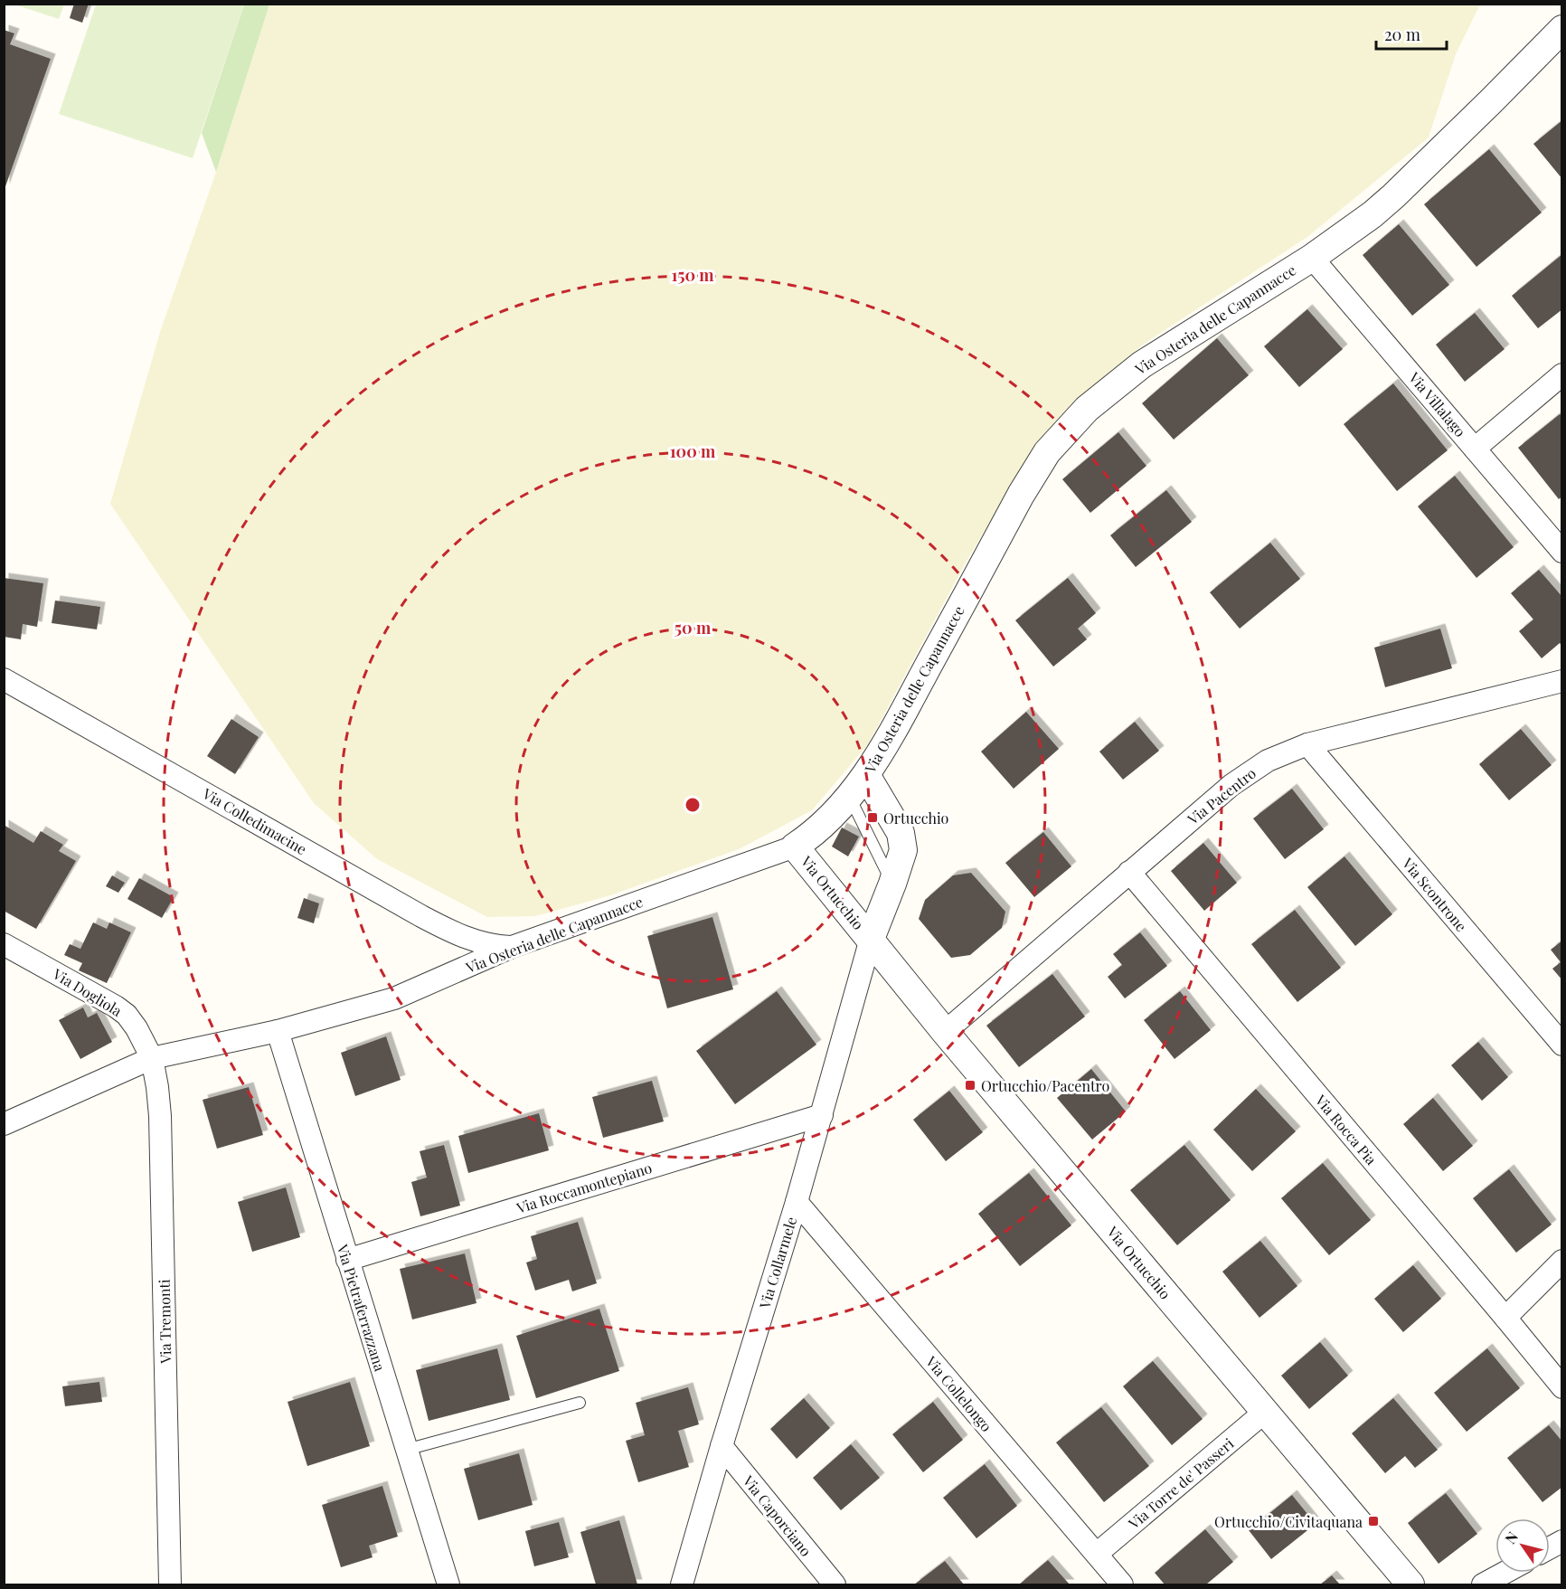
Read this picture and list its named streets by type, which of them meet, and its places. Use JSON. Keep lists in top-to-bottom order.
{
  "streets": {
    "street": [
      "Via Osteria delle Capannacce",
      "Via Villalago",
      "Via Pacentro",
      "Via Colledimacine",
      "Via Ortucchio",
      "Via Scontrone",
      "Via Dogliola",
      "Via Rocca Pia",
      "Via Roccamontepiano",
      "Via Collarmele",
      "Via Pietraferrazzana",
      "Via Tremonti",
      "Via Collelongo",
      "Via Torre de' Passeri",
      "Via Caporciano"
    ]
  },
  "crossings": [
    ["Via Osteria delle Capannacce", "Via Villalago"],
    ["Via Osteria delle Capannacce", "Via Colledimacine"],
    ["Via Osteria delle Capannacce", "Via Ortucchio"],
    ["Via Osteria delle Capannacce", "Via Dogliola"],
    ["Via Osteria delle Capannacce", "Via Pietraferrazzana"],
    ["Via Osteria delle Capannacce", "Via Tremonti"],
    ["Via Pacentro", "Via Ortucchio"],
    ["Via Pacentro", "Via Scontrone"],
    ["Via Pacentro", "Via Rocca Pia"],
    ["Via Ortucchio", "Via Collarmele"],
    ["Via Ortucchio", "Via Torre de' Passeri"],
    ["Via Dogliola", "Via Tremonti"],
    ["Via Roccamontepiano", "Via Collarmele"],
    ["Via Roccamontepiano", "Via Pietraferrazzana"],
    ["Via Collarmele", "Via Collelongo"],
    ["Via Collarmele", "Via Caporciano"],
    ["Via Collelongo", "Via Torre de' Passeri"]
  ],
  "places": {
    "transit": ["Ortucchio", "Ortucchio/Pacentro", "Ortucchio/Civitaquana"]
  },
  "scale_bar": "20 m",
  "north": "top left",
  "rings": ["150 m", "100 m", "50 m"]
}
